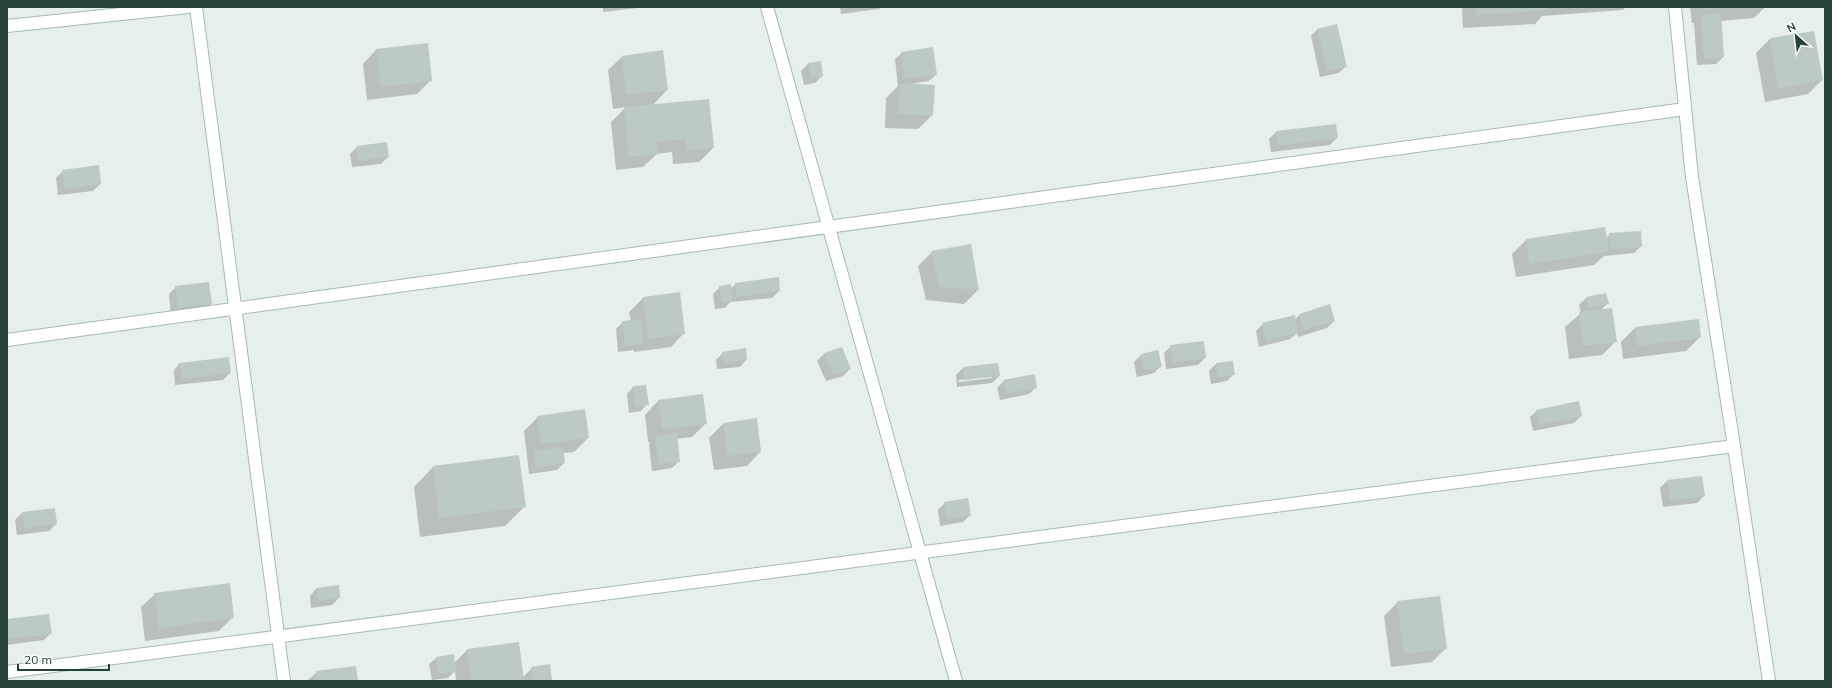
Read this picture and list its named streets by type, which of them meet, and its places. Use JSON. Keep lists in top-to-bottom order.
{
  "scale_bar": "20 m",
  "north": "top left"
}
